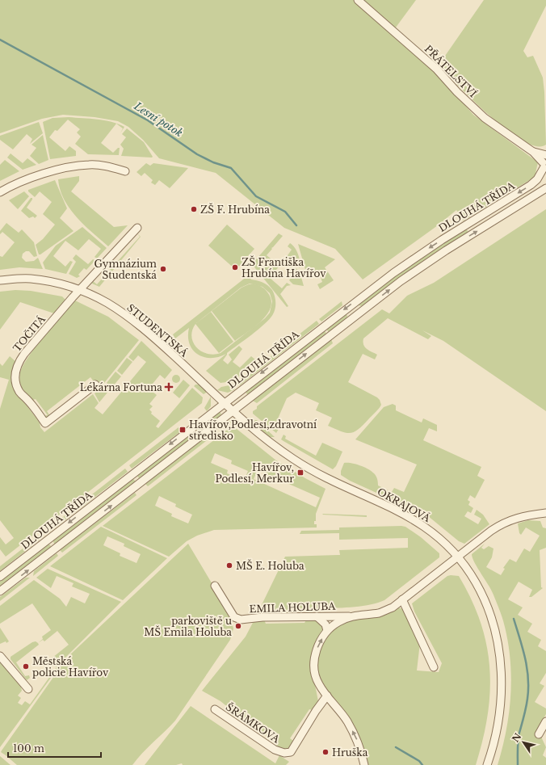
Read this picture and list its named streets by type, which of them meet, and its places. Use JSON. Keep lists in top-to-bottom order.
{
  "streets": {
    "street": [
      "PŘÁTELSTVÍ",
      "DLOUHÁ TŘÍDA",
      "STUDENTSKÁ",
      "TOČITÁ",
      "OKRAJOVÁ",
      "EMILA HOLUBA",
      "ŠRÁMKOVA"
    ]
  },
  "crossings": [
    ["PŘÁTELSTVÍ", "DLOUHÁ TŘÍDA"],
    ["DLOUHÁ TŘÍDA", "STUDENTSKÁ"],
    ["STUDENTSKÁ", "TOČITÁ"],
    ["STUDENTSKÁ", "OKRAJOVÁ"]
  ],
  "water": ["Lesní potok"],
  "places": {
    "other": [
      "ZŠ F. Hrubína",
      "ZŠ Františka Hrubína Havířov",
      "Gymnázium Studentská",
      "MŠ E. Holuba",
      "parkoviště u MŠ Emila Holuba",
      "Městská policie Havířov",
      "Hruška"
    ],
    "health": ["Lékárna Fortuna"],
    "transit": ["Havířov,Podlesí,zdravotní středisko", "Havířov, Podlesí, Merkur"]
  },
  "scale_bar": "100 m",
  "north": "top left"
}
